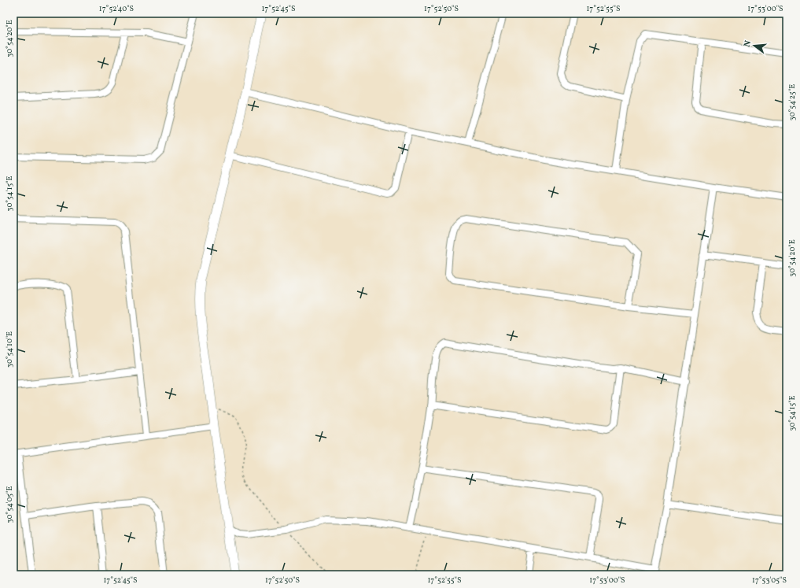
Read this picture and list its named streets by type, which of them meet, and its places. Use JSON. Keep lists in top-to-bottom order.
{
  "north": "left",
  "coordinates": [
    "17°52'40\"S",
    "17°52'45\"S",
    "17°52'50\"S",
    "17°52'55\"S",
    "17°53'00\"S",
    "30°54'20\"E",
    "30°54'25\"E",
    "30°54'15\"E",
    "30°54'10\"E",
    "30°54'05\"E",
    "17°53'05\"S"
  ]
}
